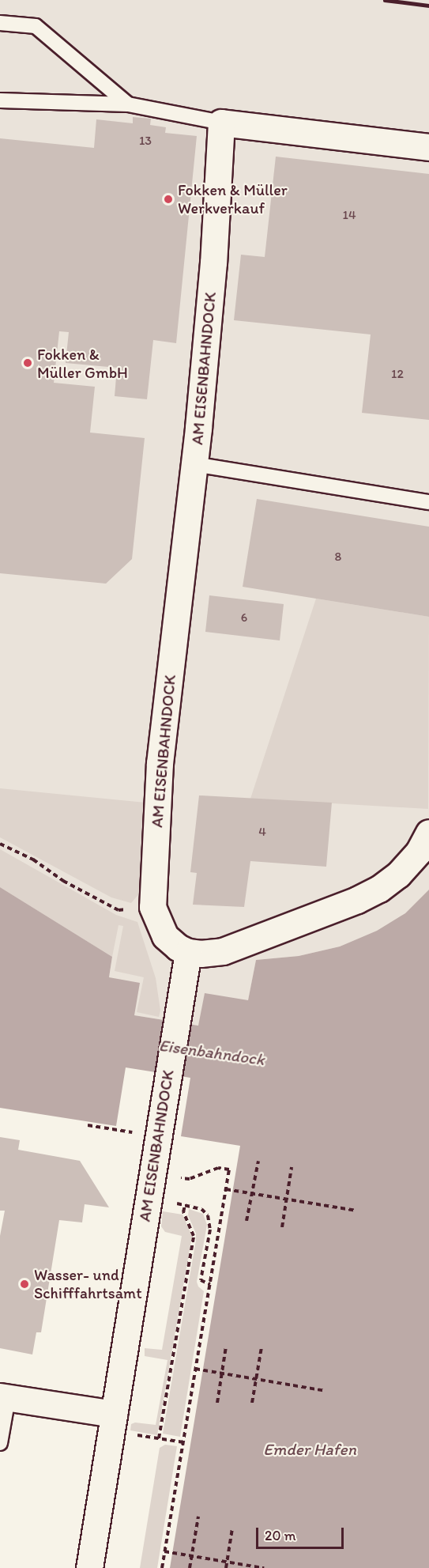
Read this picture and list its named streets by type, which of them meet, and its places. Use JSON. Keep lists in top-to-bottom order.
{
  "streets": {
    "street": ["AM EISENBAHNDOCK"]
  },
  "water": ["Eisenbahndock", "Emder Hafen"],
  "places": ["Fokken & Müller Werkverkauf", "Fokken & Müller GmbH", "Wasser- und Schifffahrtsamt"],
  "house_numbers": [
    "13",
    "14",
    "12",
    "8",
    "6",
    "4"
  ],
  "scale_bar": "20 m"
}
